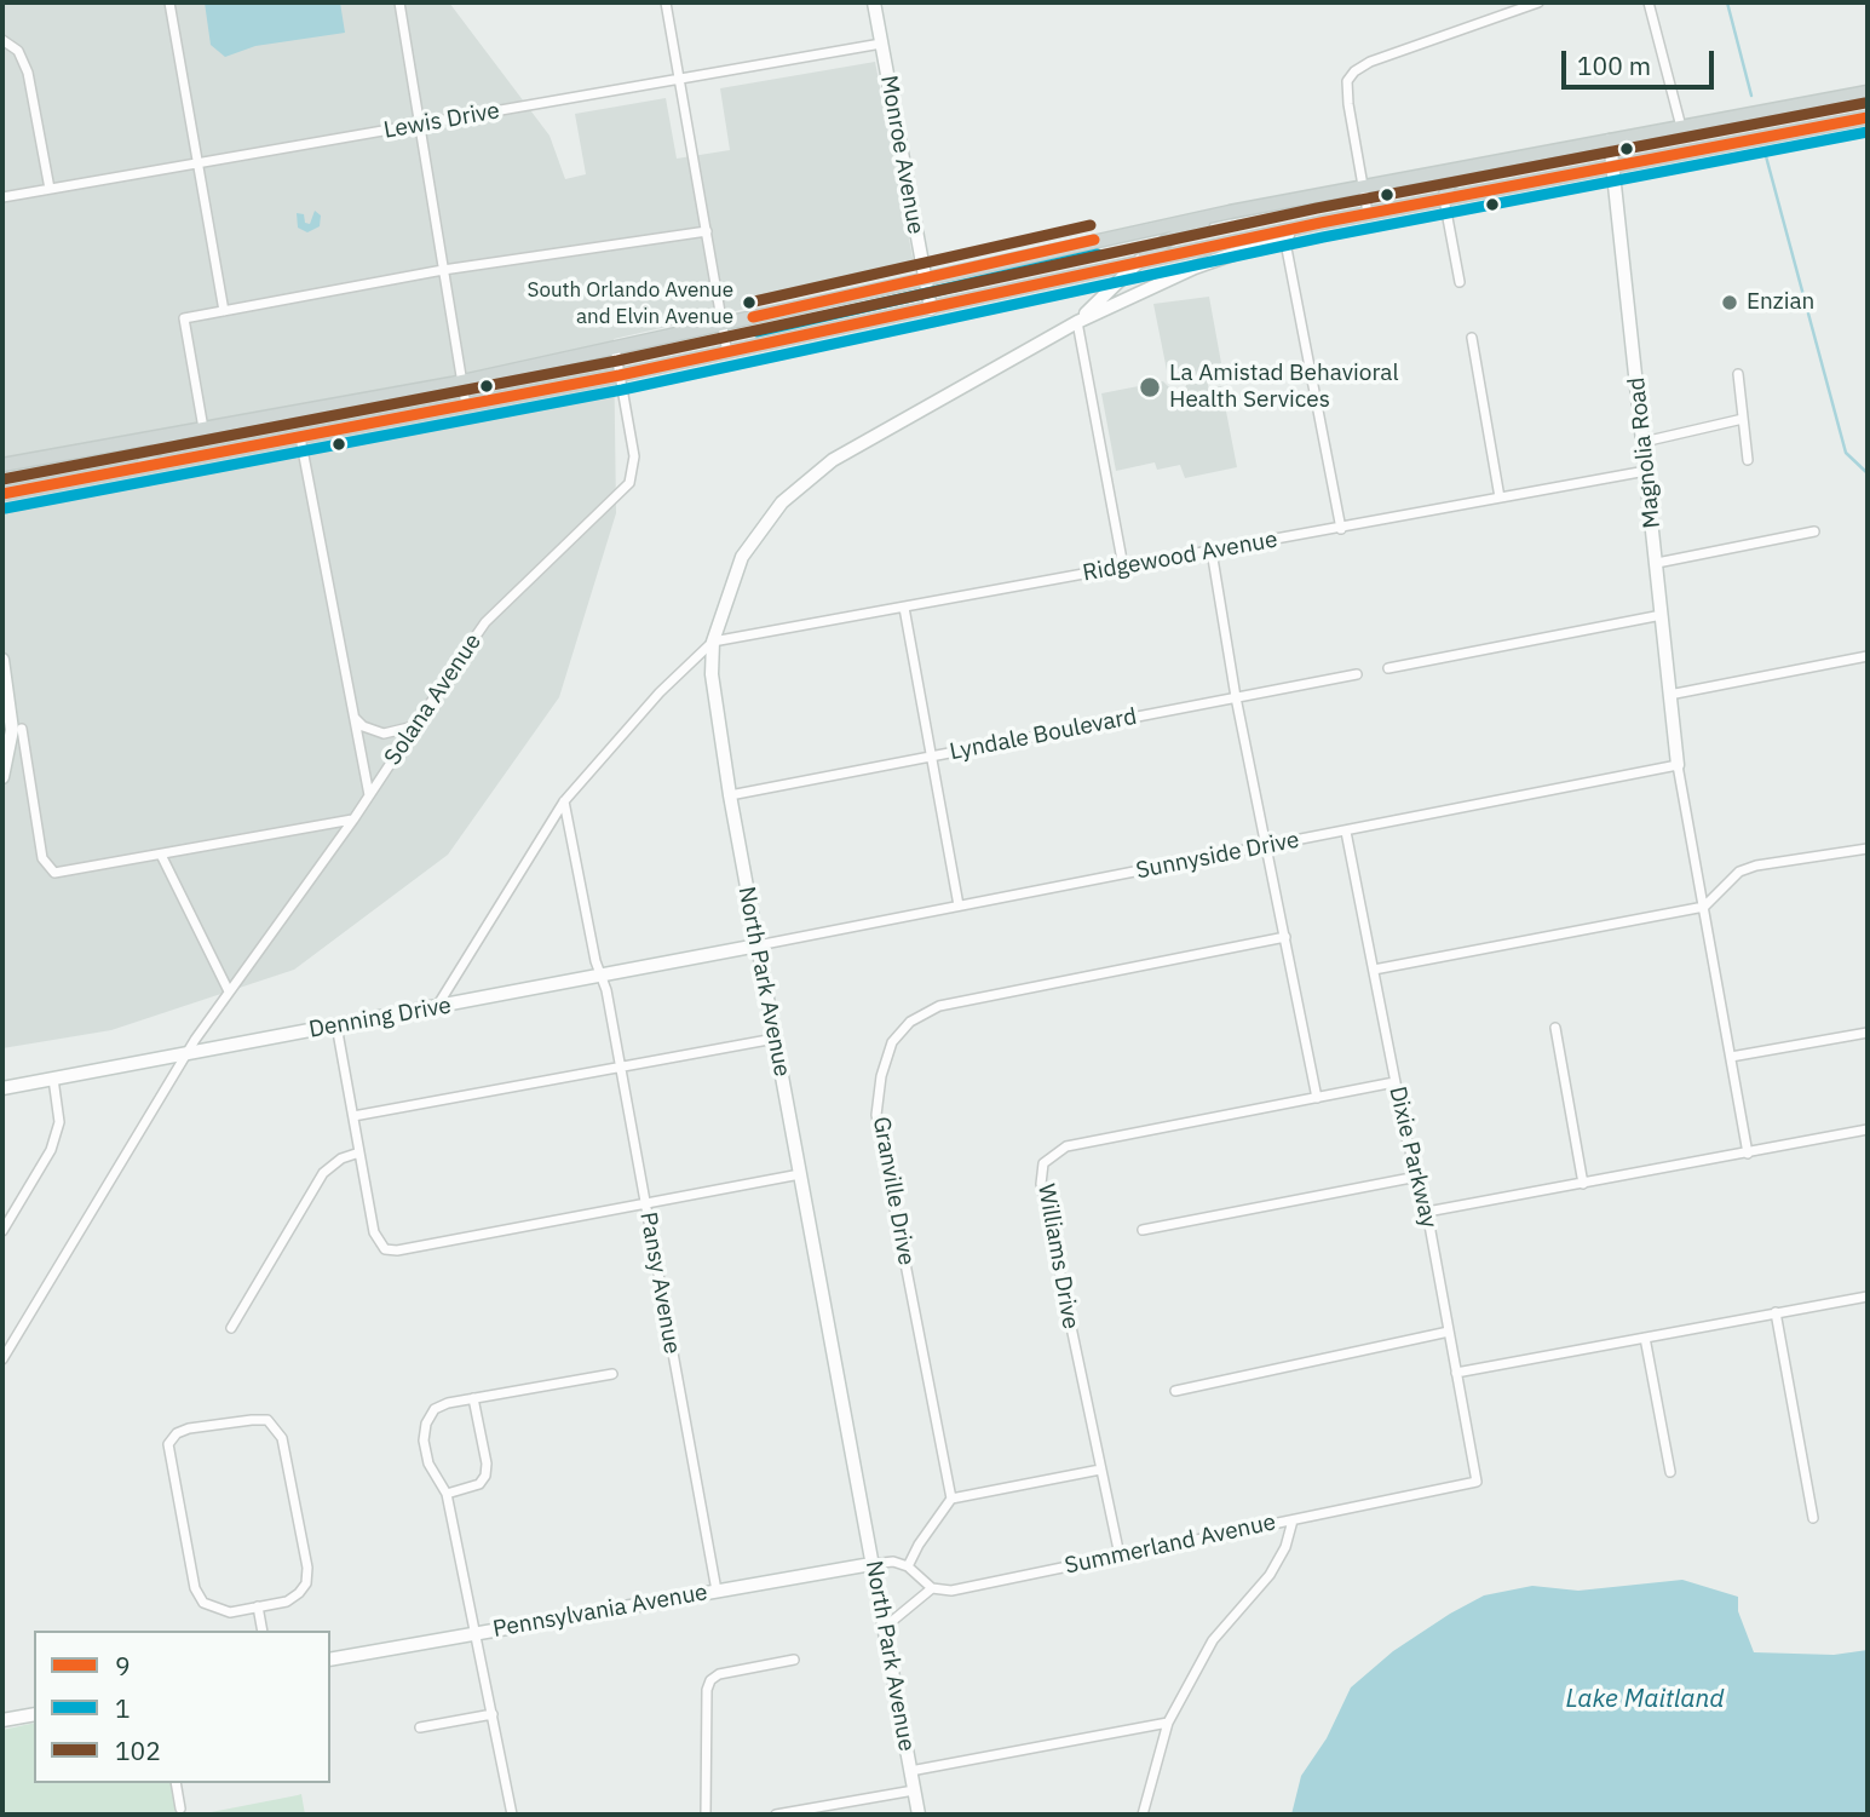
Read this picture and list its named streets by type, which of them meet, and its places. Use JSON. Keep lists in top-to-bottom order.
{
  "streets": {
    "street": [
      "Lewis Drive",
      "Monroe Avenue",
      "Magnolia Road",
      "Ridgewood Avenue",
      "Solana Avenue",
      "Lyndale Boulevard",
      "Sunnyside Drive",
      "North Park Avenue",
      "Denning Drive",
      "Dixie Parkway",
      "Granville Drive",
      "Williams Drive",
      "Pansy Avenue",
      "Summerland Avenue",
      "Pennsylvania Avenue"
    ]
  },
  "crossings": [
    ["Lewis Drive", "Monroe Avenue"],
    ["Magnolia Road", "Ridgewood Avenue"],
    ["Magnolia Road", "Sunnyside Drive"],
    ["Ridgewood Avenue", "North Park Avenue"],
    ["Solana Avenue", "Denning Drive"],
    ["Lyndale Boulevard", "North Park Avenue"],
    ["Sunnyside Drive", "North Park Avenue"],
    ["Sunnyside Drive", "Denning Drive"],
    ["Sunnyside Drive", "Dixie Parkway"],
    ["North Park Avenue", "Denning Drive"],
    ["North Park Avenue", "Pennsylvania Avenue"],
    ["Denning Drive", "Pansy Avenue"],
    ["Dixie Parkway", "Williams Drive"],
    ["Dixie Parkway", "Summerland Avenue"],
    ["Williams Drive", "Summerland Avenue"],
    ["Pansy Avenue", "Pennsylvania Avenue"]
  ],
  "water": ["Lake Maitland"],
  "places": ["South Orlando Avenue and Elvin Avenue", "Enzian", "La Amistad Behavioral Health Services"],
  "lines": ["transit line 102", "transit line 9", "transit line 1"],
  "legend": ["9", "1", "102"],
  "scale_bar": "100 m"
}
